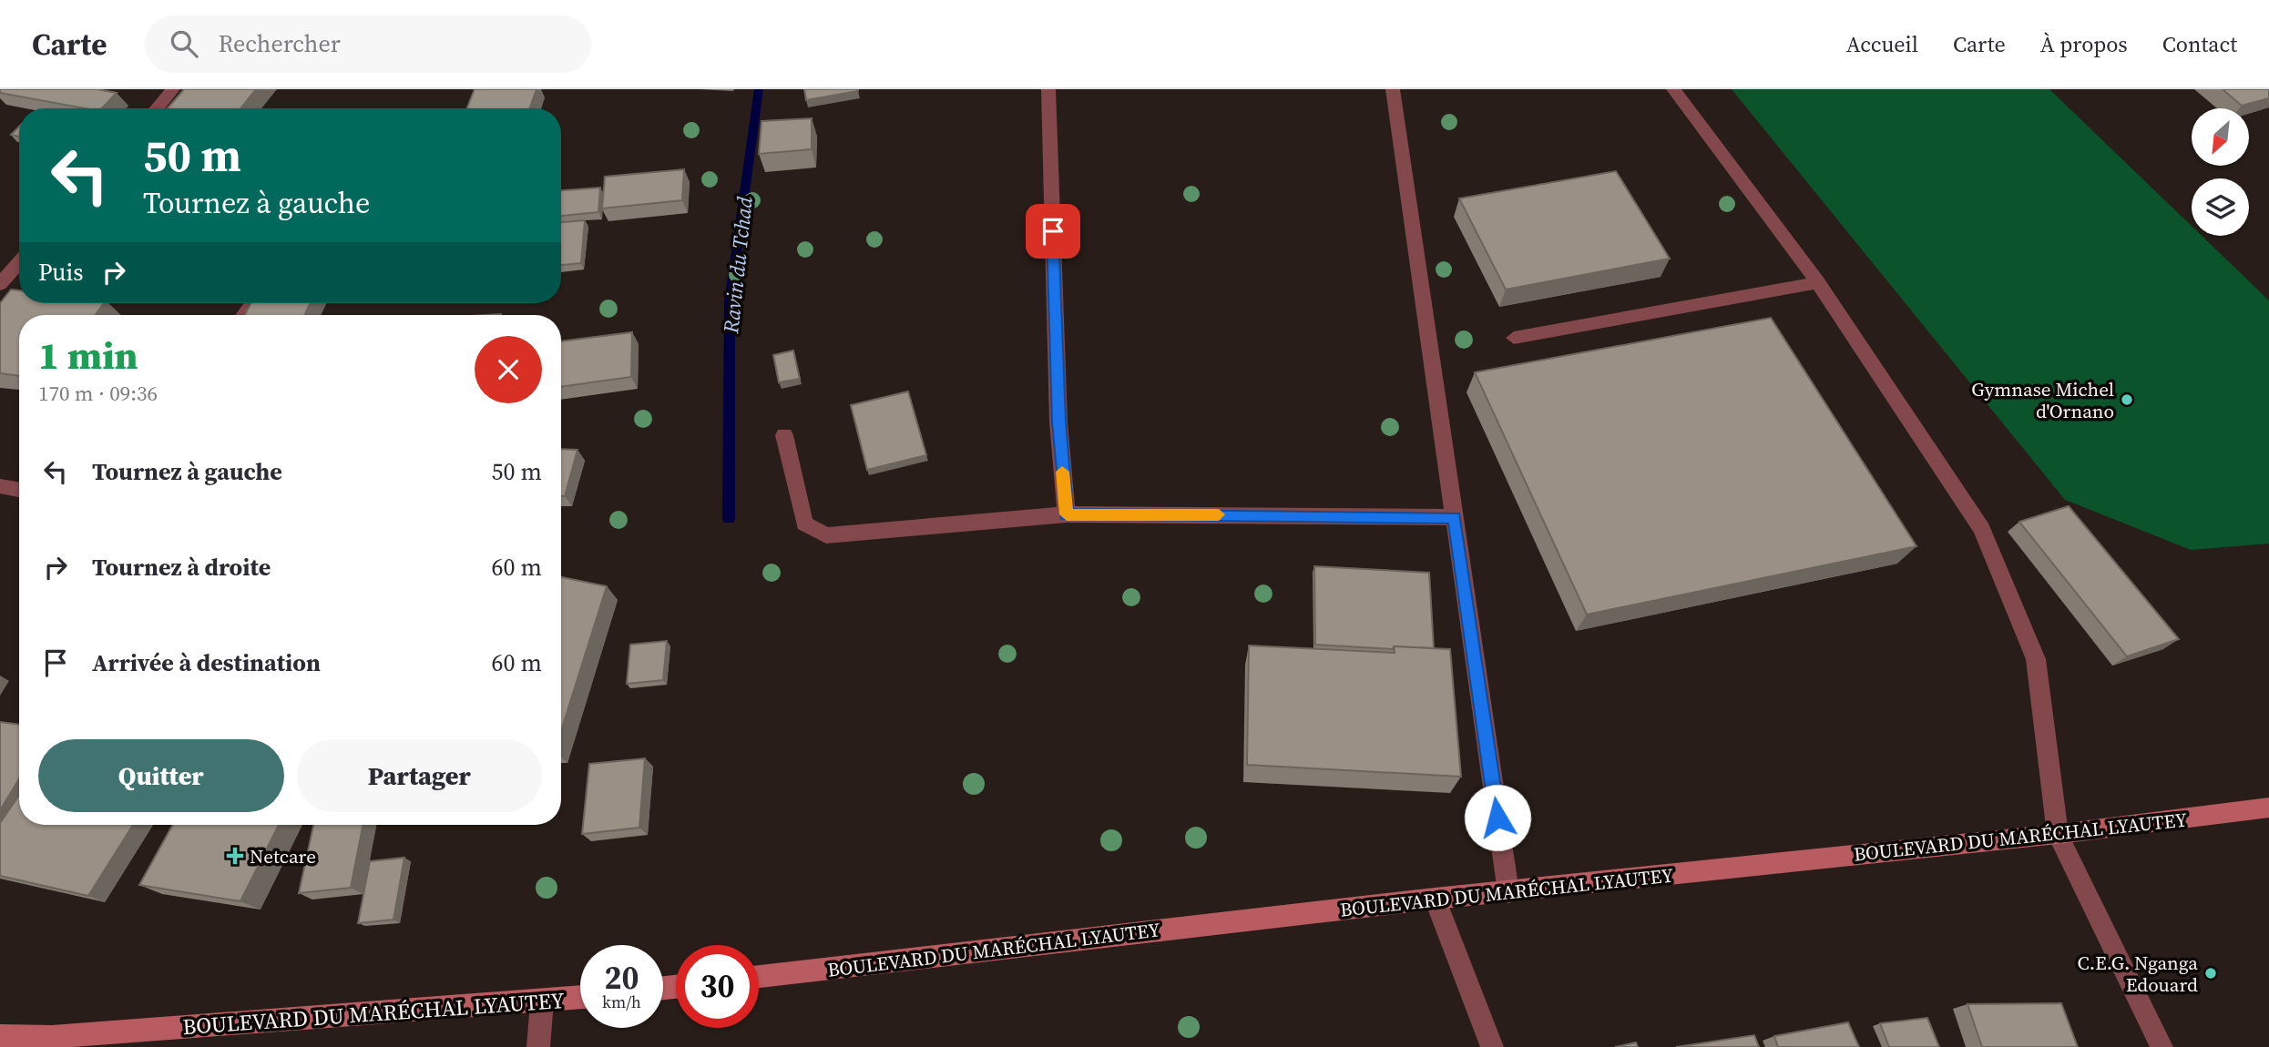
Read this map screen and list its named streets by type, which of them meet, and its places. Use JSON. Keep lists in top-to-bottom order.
{
  "streets": {
    "main road": ["BOULEVARD DU MARÉCHAL LYAUTEY"]
  },
  "water": ["Ravin du Tchad"],
  "places": {
    "other": ["Gymnase Michel d'Ornano", "C.E.G. Nganga Edouard"],
    "health": ["Netcare"]
  },
  "north": "bottom left",
  "page": {
    "header": "Carte",
    "search": "Rechercher",
    "nav": [
      "Accueil",
      "Carte",
      "À propos",
      "Contact"
    ],
    "turn": ["50 m", "Tournez à gauche"],
    "then": "Puis",
    "heading": ["1 min", "170 m · 09:36"],
    "list": [
      {
        "name": "Tournez à gauche",
        "value": "50 m"
      },
      {
        "name": "Tournez à droite",
        "value": "60 m"
      },
      {
        "name": "Arrivée à destination",
        "value": "60 m"
      }
    ],
    "buttons": ["Quitter", "Partager"],
    "speed": "20 km/h",
    "limit": "30"
  }
}
